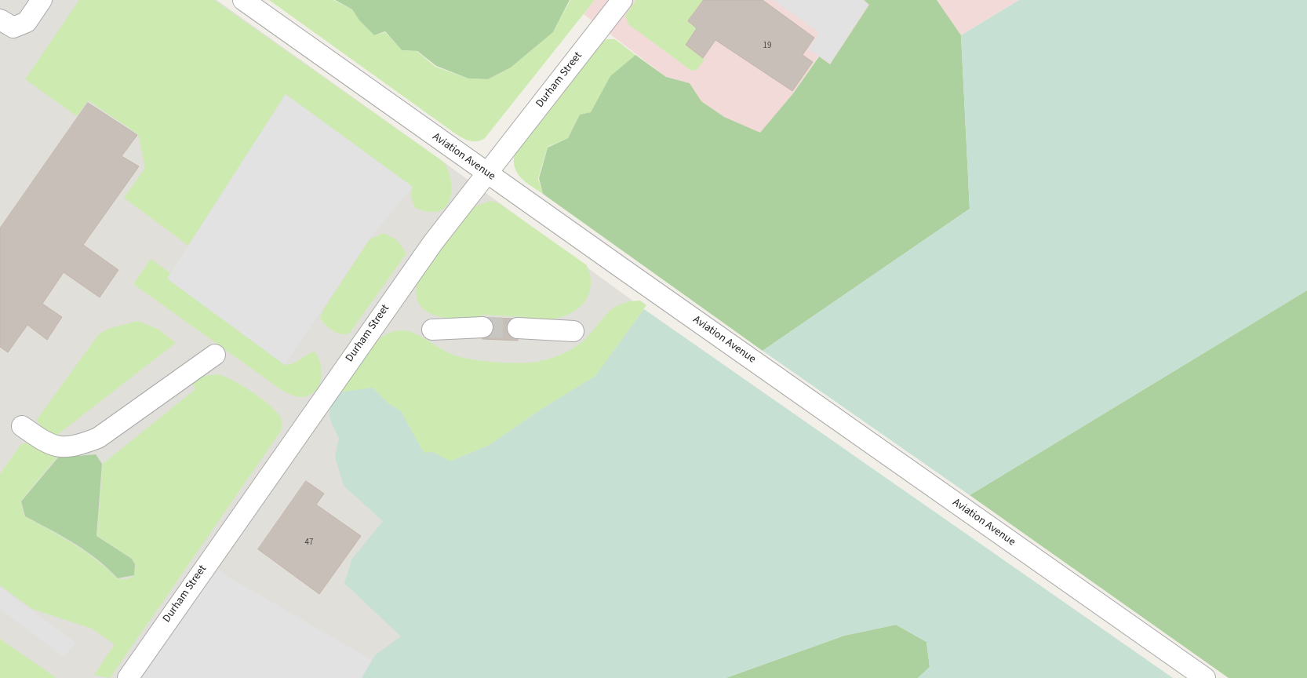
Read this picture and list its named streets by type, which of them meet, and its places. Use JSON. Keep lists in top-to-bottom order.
{
  "streets": {
    "street": ["Durham Street", "Aviation Avenue"]
  },
  "crossings": [
    ["Durham Street", "Aviation Avenue"]
  ],
  "house_numbers": ["19", "47"]
}
